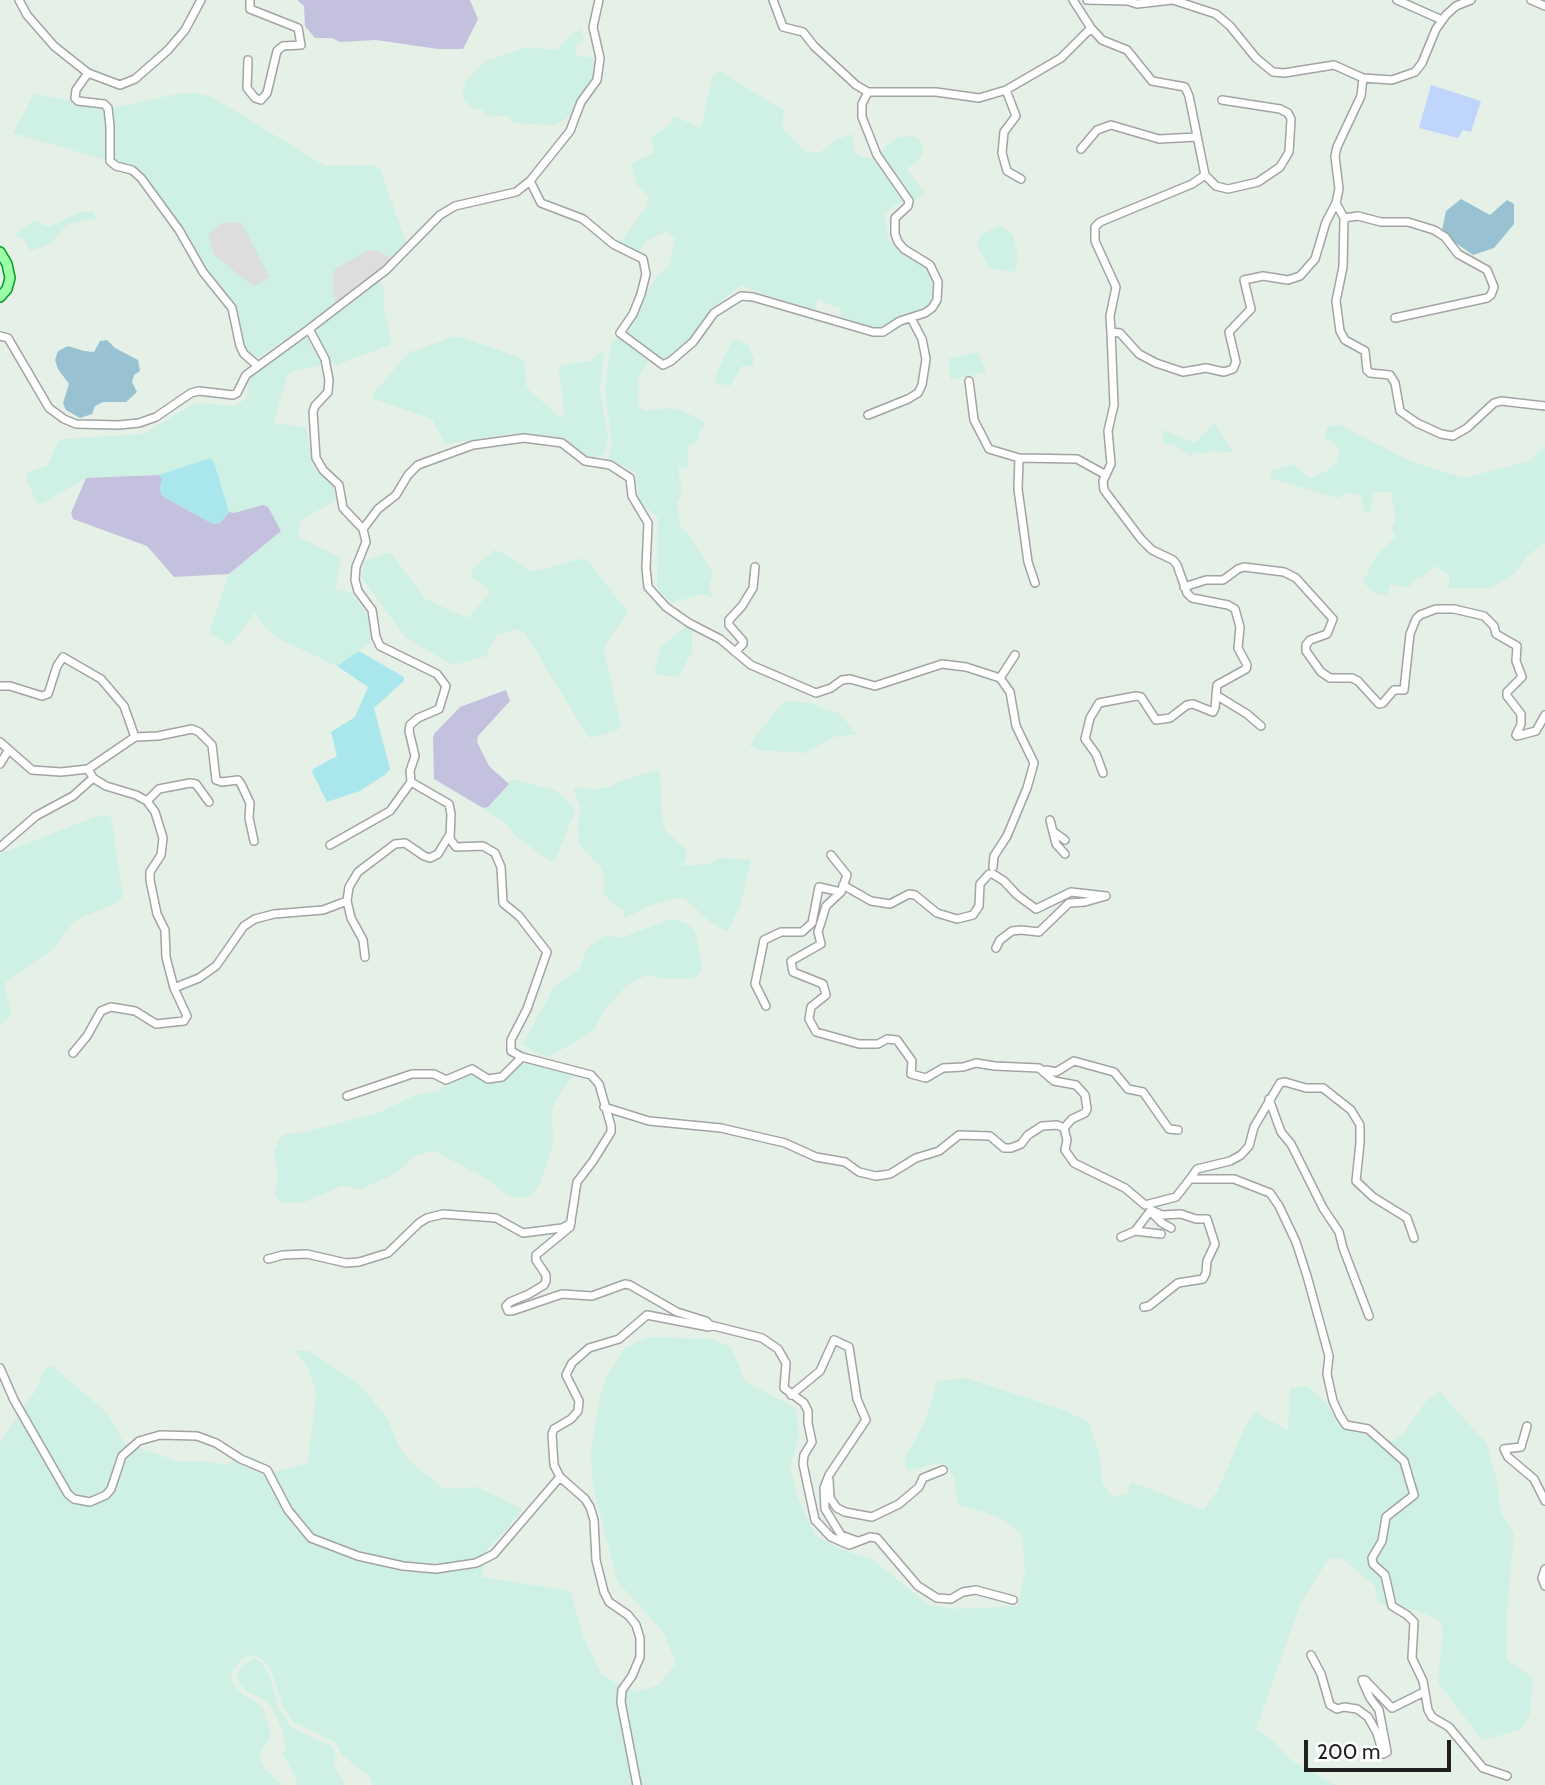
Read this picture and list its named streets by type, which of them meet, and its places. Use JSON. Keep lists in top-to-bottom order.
{
  "scale_bar": "200 m"
}
